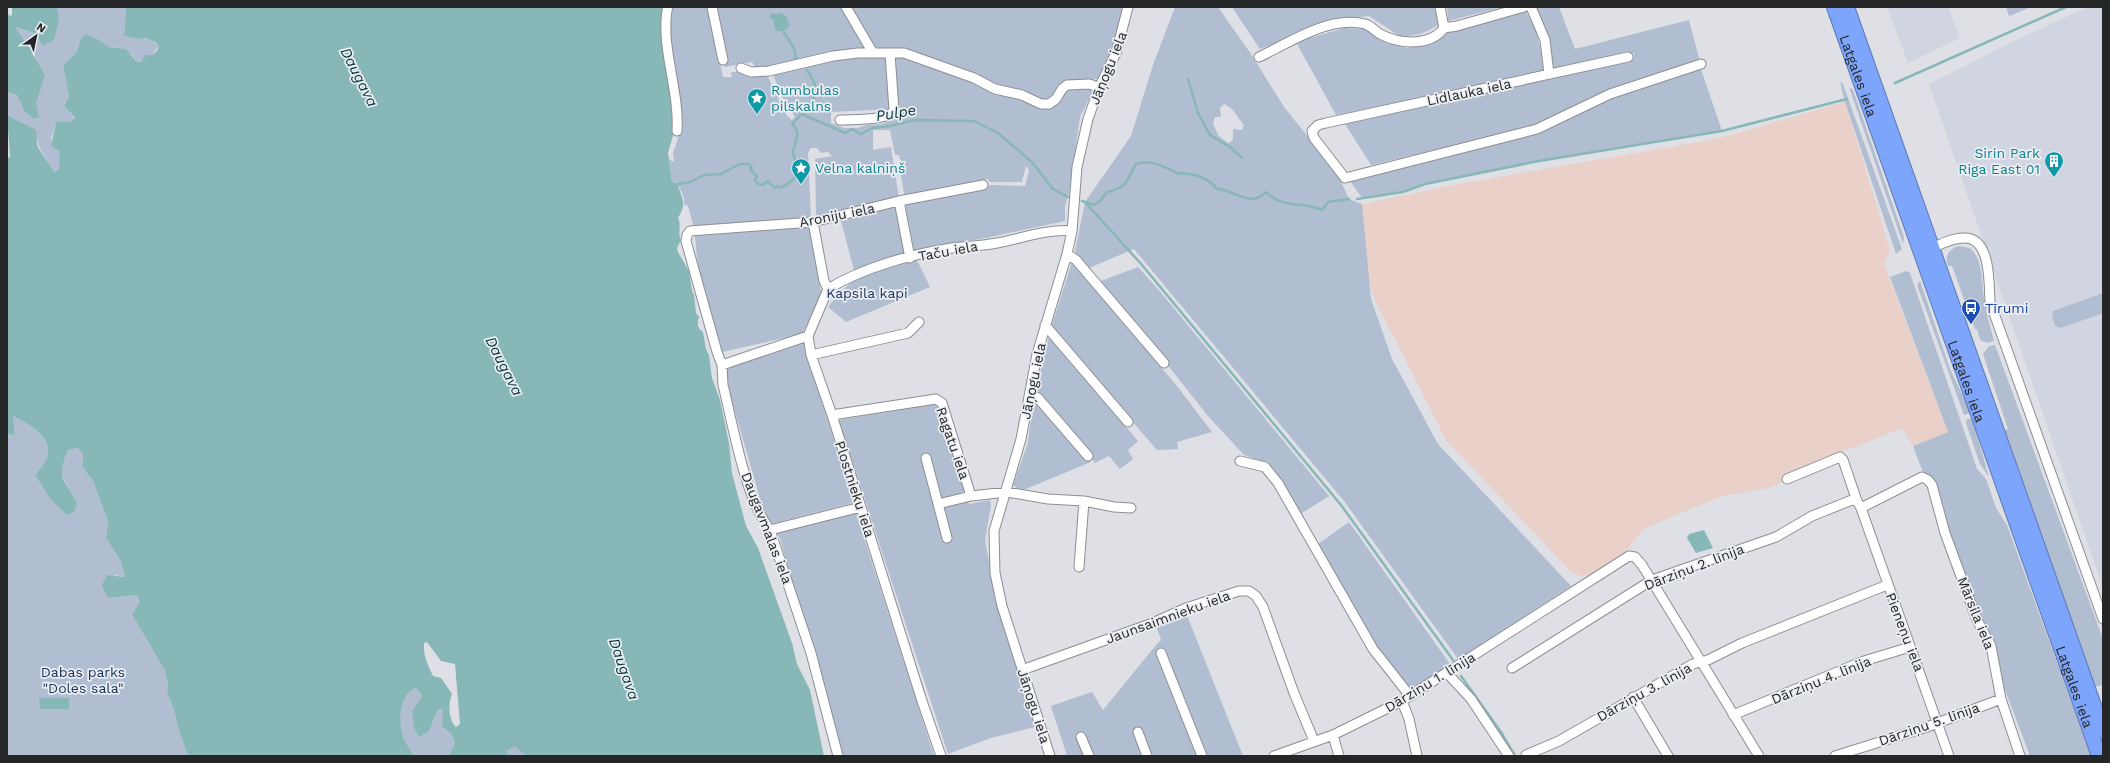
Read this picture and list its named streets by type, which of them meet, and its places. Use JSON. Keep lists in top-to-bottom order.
{
  "streets": {
    "highway": ["Latgales iela"],
    "street": [
      "Jāņogu iela",
      "Lidlauka iela",
      "Aroniju iela",
      "Taču iela",
      "Ragatu iela",
      "Plostnieku iela",
      "Daugavmalas iela",
      "Dārziņu 2. līnija",
      "Mārsila iela",
      "Jaunsaimnieku iela",
      "Pieneņu iela",
      "Dārziņu 4. līnija",
      "Dārziņu 1. līnija",
      "Dārziņu 3. līnija",
      "Dārziņu 5. līnija"
    ]
  },
  "crossings": [
    ["Jāņogu iela", "Taču iela"],
    ["Jāņogu iela", "Ragatu iela"],
    ["Jāņogu iela", "Jaunsaimnieku iela"],
    ["Aroniju iela", "Daugavmalas iela"],
    ["Ragatu iela", "Plostnieku iela"],
    ["Dārziņu 2. līnija", "Mārsila iela"],
    ["Dārziņu 2. līnija", "Pieneņu iela"],
    ["Dārziņu 2. līnija", "Dārziņu 1. līnija"],
    ["Mārsila iela", "Dārziņu 5. līnija"],
    ["Jaunsaimnieku iela", "Dārziņu 1. līnija"],
    ["Pieneņu iela", "Dārziņu 4. līnija"],
    ["Pieneņu iela", "Dārziņu 3. līnija"],
    ["Pieneņu iela", "Dārziņu 5. līnija"],
    ["Dārziņu 4. līnija", "Dārziņu 1. līnija"],
    ["Dārziņu 1. līnija", "Dārziņu 3. līnija"]
  ],
  "water": ["Daugava", "Pulpe"],
  "parks": ["Kapsila kapi", "Dabas parks \"Doles sala\""],
  "places": {
    "place": ["Rumbulas pilskalns", "Velna kalniņš"],
    "building": ["Sirin Park Riga East 01"],
    "bus stop": ["Tīrumi"]
  },
  "north": "top right"
}
